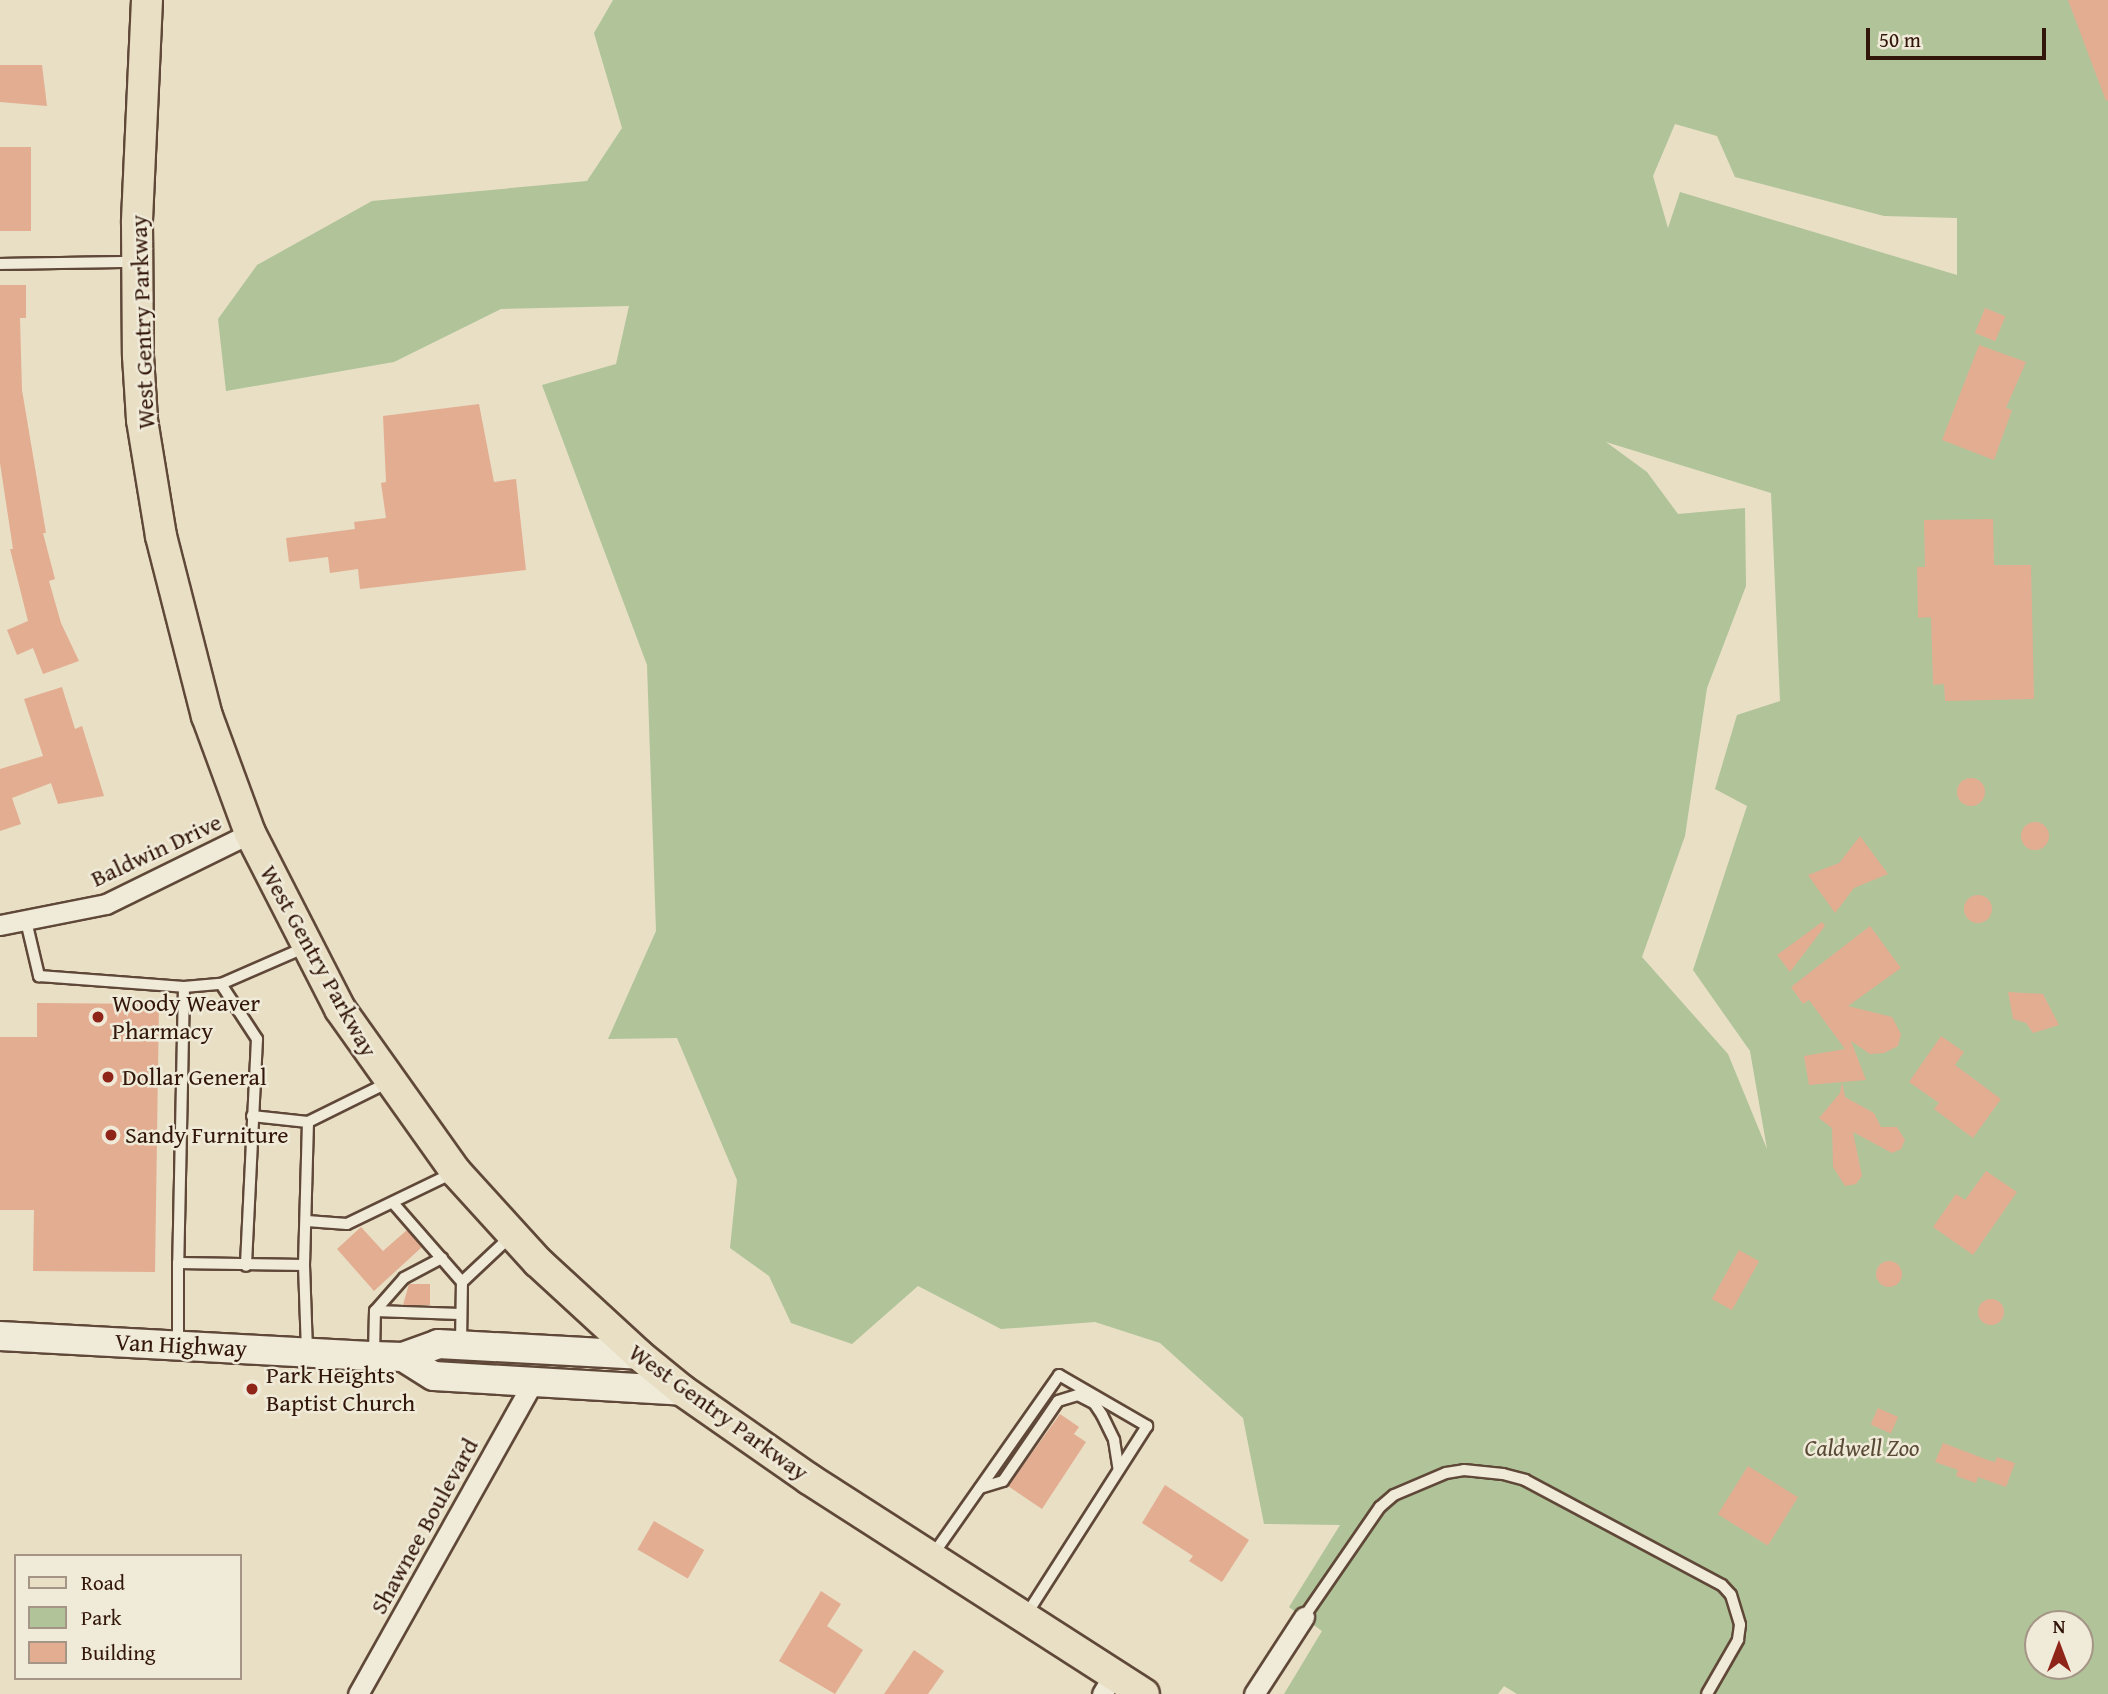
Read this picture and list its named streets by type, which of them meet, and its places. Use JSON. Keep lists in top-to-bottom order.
{
  "streets": {
    "main road": ["West Gentry Parkway", "Van Highway"],
    "street": ["Baldwin Drive", "Shawnee Boulevard"]
  },
  "crossings": [
    ["West Gentry Parkway", "Baldwin Drive"],
    ["West Gentry Parkway", "Van Highway"],
    ["Van Highway", "Shawnee Boulevard"]
  ],
  "parks": ["Caldwell Zoo"],
  "places": [
    "Woody Weaver Pharmacy",
    "Dollar General",
    "Sandy Furniture",
    "Park Heights Baptist Church"
  ],
  "legend": ["Road", "Park", "Building"],
  "scale_bar": "50 m",
  "north": "top"
}
